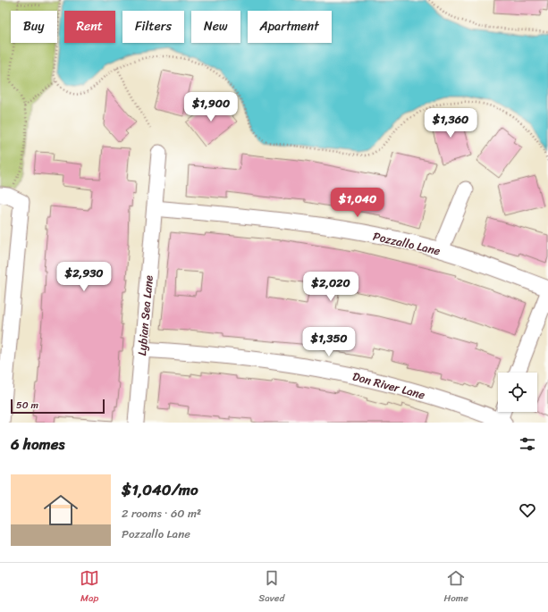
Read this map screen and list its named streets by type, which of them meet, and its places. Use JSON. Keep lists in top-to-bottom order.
{
  "streets": {
    "street": ["Pozzallo Lane", "Lybian Sea Lane", "Don River Lane"]
  },
  "crossings": [
    ["Pozzallo Lane", "Lybian Sea Lane"],
    ["Lybian Sea Lane", "Don River Lane"]
  ],
  "scale_bar": "50 m",
  "page": {
    "chip": [
      "Buy",
      "Rent",
      "Filters",
      "New",
      "Apartment"
    ],
    "price": [
      "$1,900",
      "$1,360",
      "$1,040",
      "$2,930",
      "$2,020",
      "$1,350"
    ],
    "scale": "50 m",
    "heading": "6 homes",
    "list": [
      {
        "name": "$1,040/mo",
        "note": "2 rooms · 60 m² · Pozzallo Lane"
      }
    ],
    "tabs": ["Map", "Saved", "Home"]
  }
}
